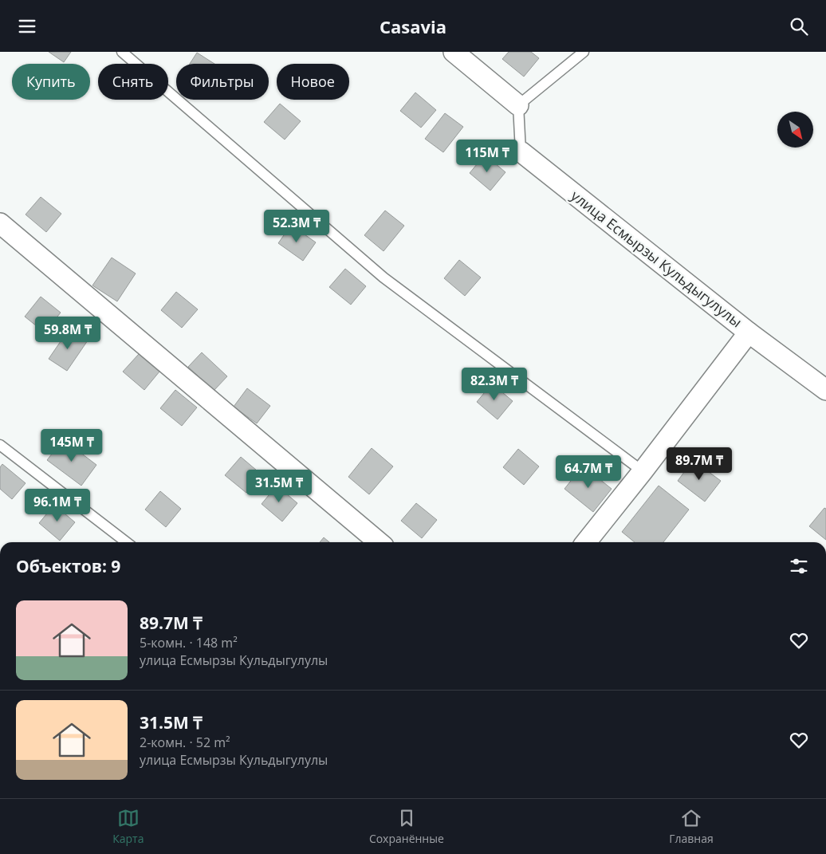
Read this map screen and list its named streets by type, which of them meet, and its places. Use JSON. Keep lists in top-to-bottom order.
{
  "streets": {
    "street": ["улица Есмырзы Кульдыгулулы"]
  },
  "north": "bottom right",
  "page": {
    "header": "Casavia",
    "chip": [
      "Купить",
      "Снять",
      "Фильтры",
      "Новое"
    ],
    "price": [
      "115M ₸",
      "52.3M ₸",
      "59.8M ₸",
      "82.3M ₸",
      "145M ₸",
      "89.7M ₸",
      "64.7M ₸",
      "31.5M ₸",
      "96.1M ₸"
    ],
    "heading": "Объектов: 9",
    "list": [
      {
        "name": "89.7M ₸",
        "note": "5-комн. · 148 m² · улица Есмырзы Кульдыгулулы"
      },
      {
        "name": "31.5M ₸",
        "note": "2-комн. · 52 m² · улица Есмырзы Кульдыгулулы"
      }
    ],
    "tabs": ["Карта", "Сохранённые", "Главная"]
  }
}
